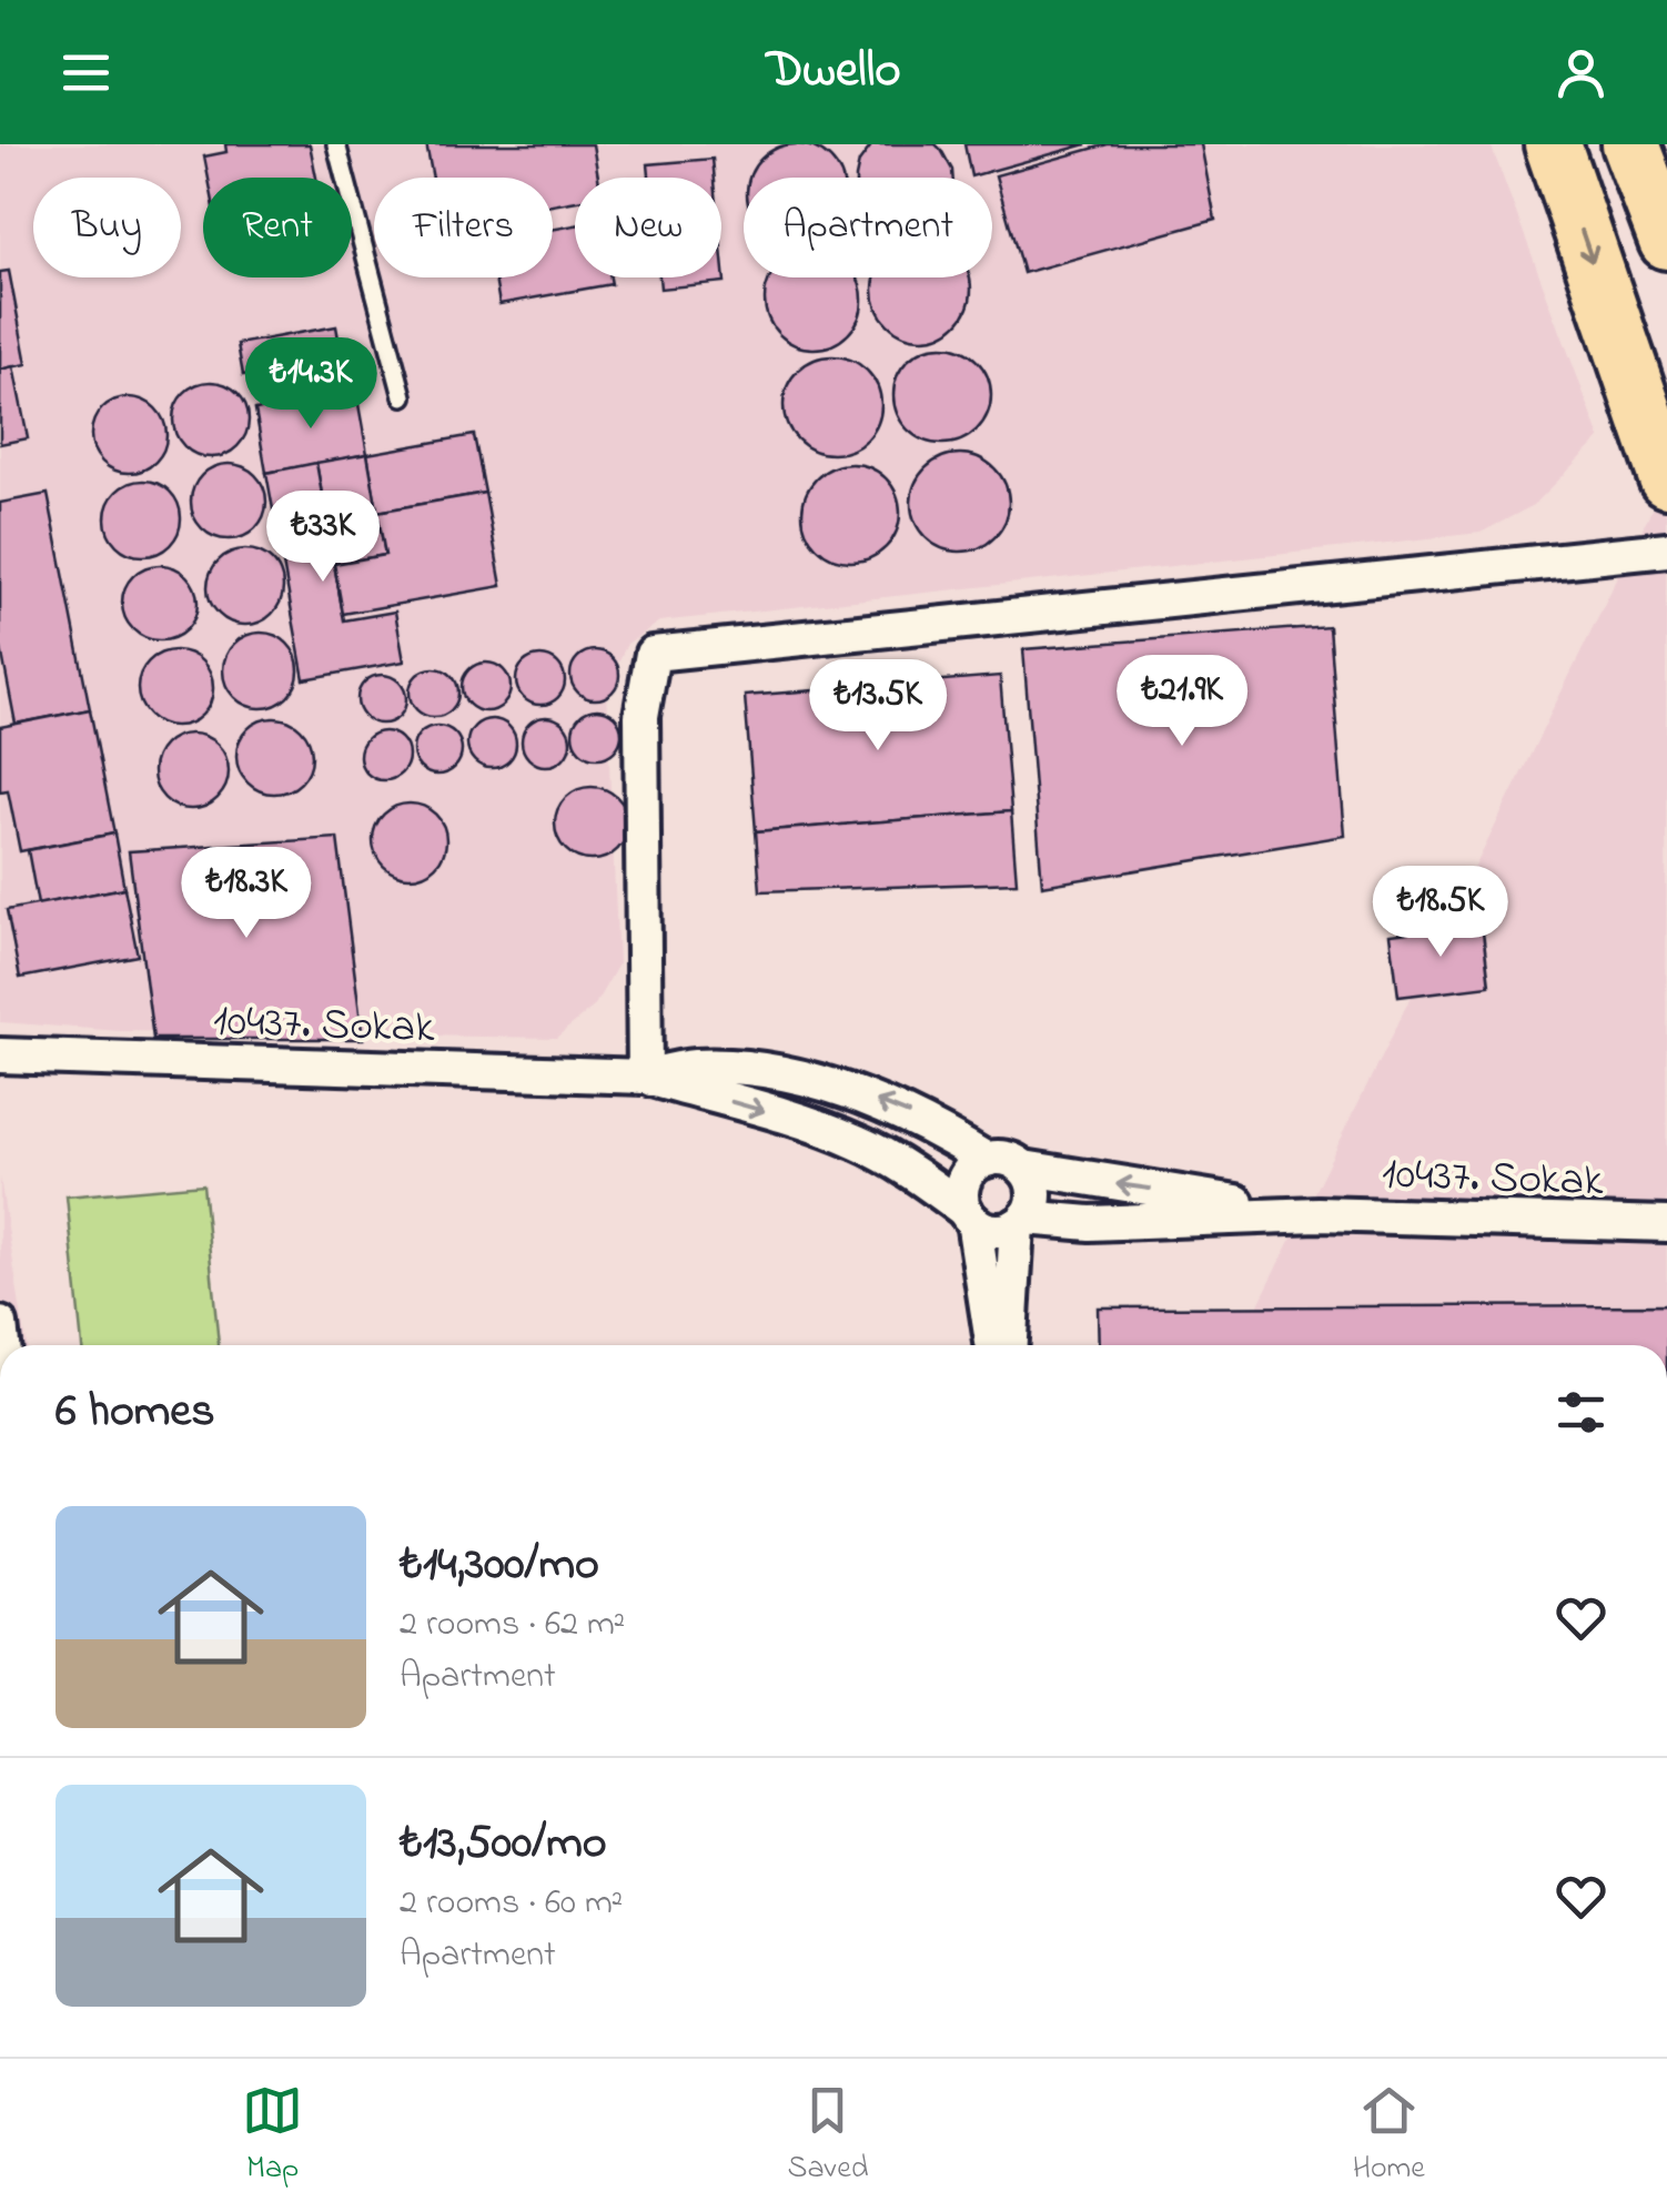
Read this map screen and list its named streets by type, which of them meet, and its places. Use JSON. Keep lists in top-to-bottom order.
{
  "streets": {
    "street": ["10437. Sokak"]
  },
  "page": {
    "header": "Dwello",
    "chip": [
      "Buy",
      "Rent",
      "Filters",
      "New",
      "Apartment"
    ],
    "price": [
      "₺14.3K",
      "₺33K",
      "₺21.9K",
      "₺13.5K",
      "₺18.3K",
      "₺18.5K"
    ],
    "heading": "6 homes",
    "list": [
      {
        "name": "₺14,300/mo",
        "note": "2 rooms · 62 m² · Apartment"
      },
      {
        "name": "₺13,500/mo",
        "note": "2 rooms · 60 m² · Apartment"
      }
    ],
    "tabs": ["Map", "Saved", "Home"]
  }
}
